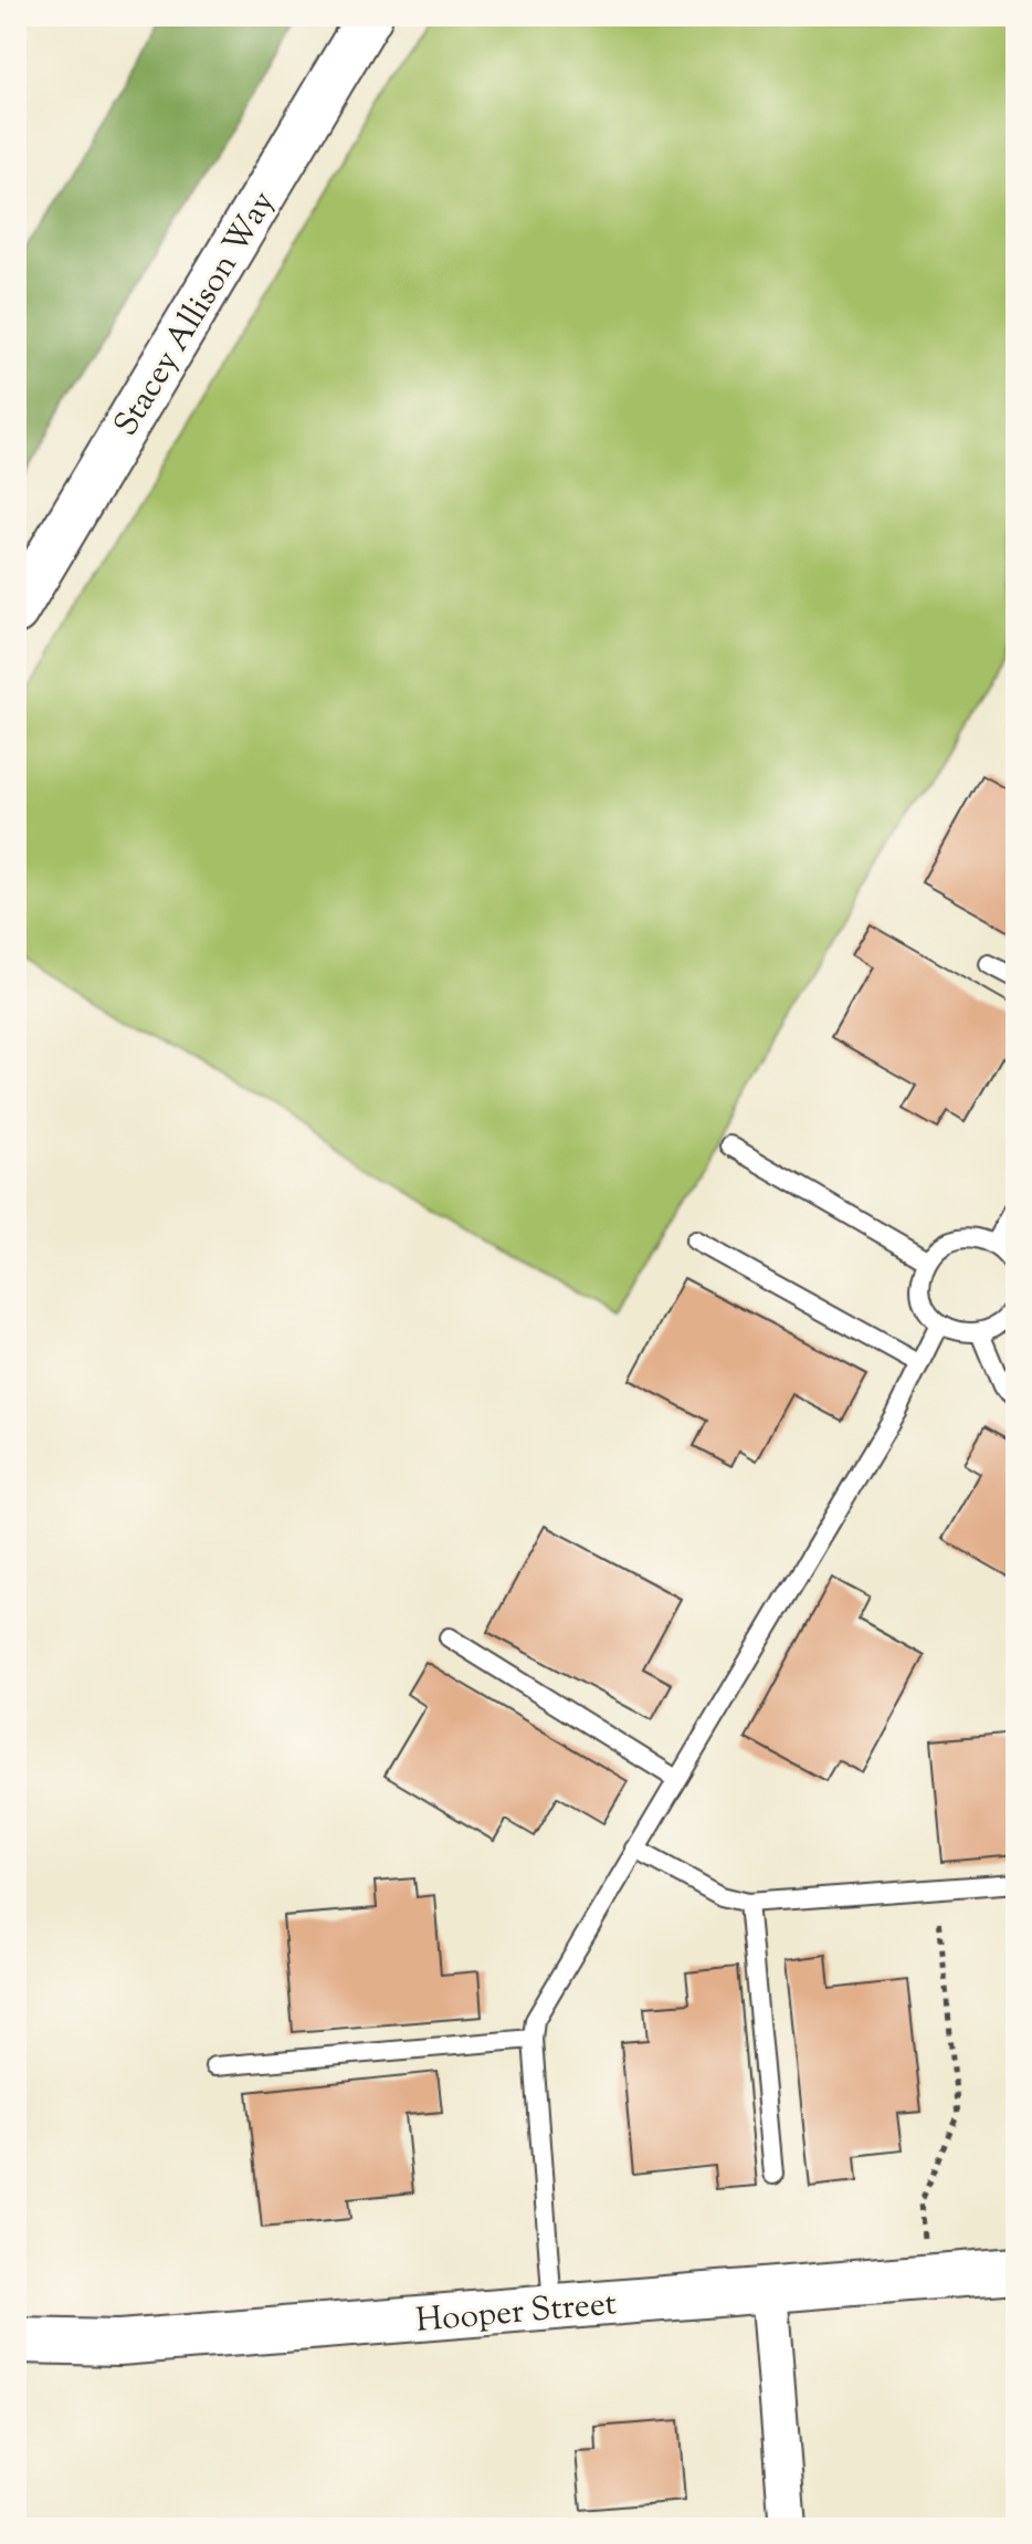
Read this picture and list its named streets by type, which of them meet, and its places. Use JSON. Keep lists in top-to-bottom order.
{
  "streets": {
    "street": ["Stacey Allison Way", "Hooper Street"]
  }
}
